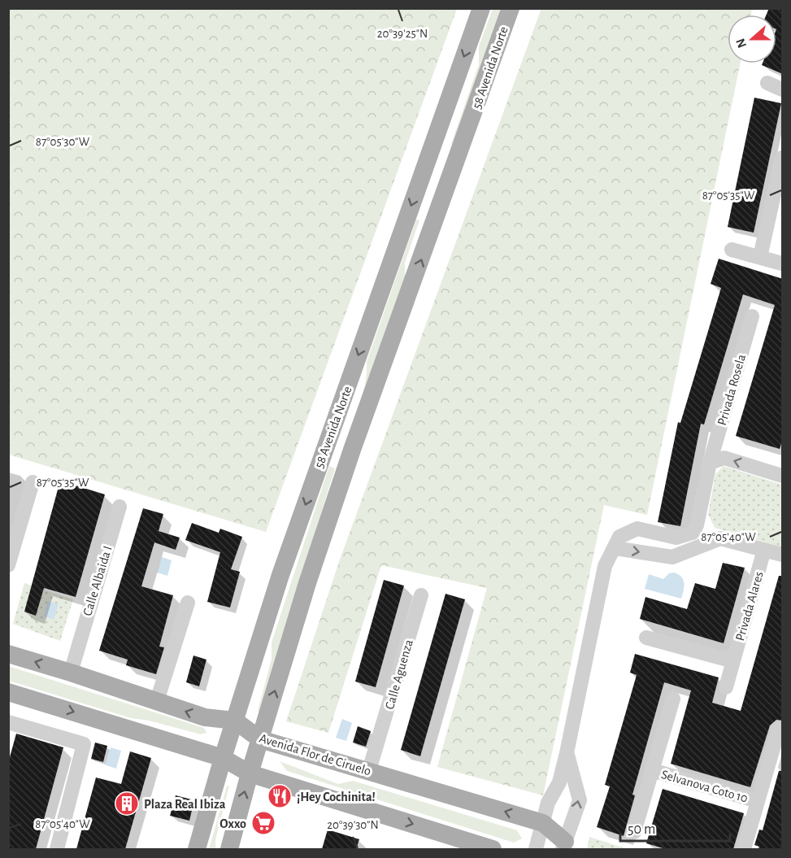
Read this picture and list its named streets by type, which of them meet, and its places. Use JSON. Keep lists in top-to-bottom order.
{
  "streets": {
    "main road": ["58 Avenida Norte", "Avenida Flor de Ciruelo"],
    "street": [
      "Privada Rosela",
      "Calle Albaida I",
      "Privada Alares",
      "Calle Aguenza",
      "Selvanova Coto 10"
    ]
  },
  "crossings": [
    ["58 Avenida Norte", "Avenida Flor de Ciruelo"],
    ["Calle Aguenza", "Avenida Flor de Ciruelo"]
  ],
  "places": {
    "restaurant": ["¡Hey Cochinita!"],
    "building": ["Plaza Real Ibiza"],
    "supermarket": ["Oxxo"]
  },
  "scale_bar": "50 m",
  "north": "left",
  "coordinates": [
    "20°39'25\"N",
    "87°05'30\"W",
    "87°05'35\"W",
    "87°05'40\"W",
    "20°39'30\"N"
  ]
}
